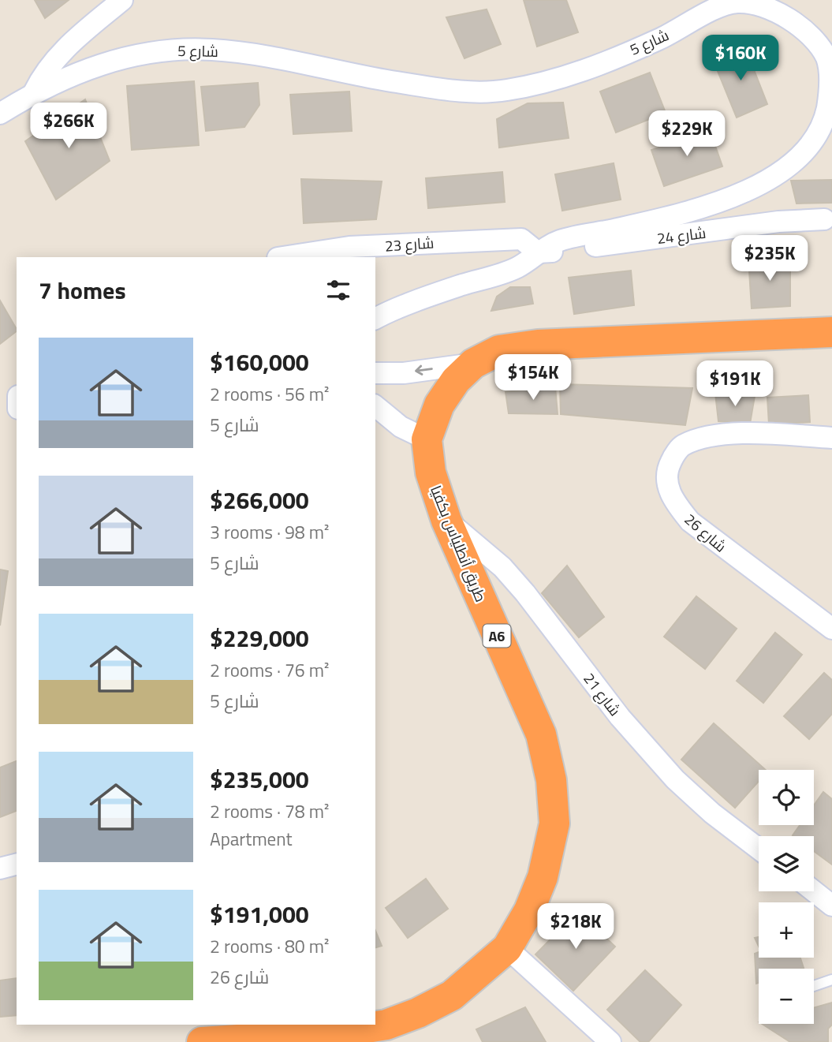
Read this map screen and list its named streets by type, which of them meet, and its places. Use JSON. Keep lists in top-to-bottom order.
{
  "streets": {
    "highway": ["طريق أنطلياس بكفيا", "A6"],
    "street": [
      "شارع 5",
      "شارع 24",
      "شارع 23",
      "شارع 26",
      "شارع 21"
    ]
  },
  "crossings": [
    ["شارع 5", "شارع 24"],
    ["شارع 5", "شارع 23"],
    ["شارع 24", "شارع 23"],
    ["طريق أنطلياس بكفيا", "شارع 21"]
  ],
  "page": {
    "price": [
      "$160K",
      "$266K",
      "$229K",
      "$235K",
      "$154K",
      "$191K",
      "$218K"
    ],
    "heading": "7 homes",
    "list": [
      {
        "name": "$160,000",
        "note": "2 rooms · 56 m² · شارع 5"
      },
      {
        "name": "$266,000",
        "note": "3 rooms · 98 m² · شارع 5"
      },
      {
        "name": "$229,000",
        "note": "2 rooms · 76 m² · شارع 5"
      },
      {
        "name": "$235,000",
        "note": "2 rooms · 78 m² · Apartment"
      },
      {
        "name": "$191,000",
        "note": "2 rooms · 80 m² · شارع 26"
      }
    ],
    "map_buttons": ["+", "−"]
  }
}
